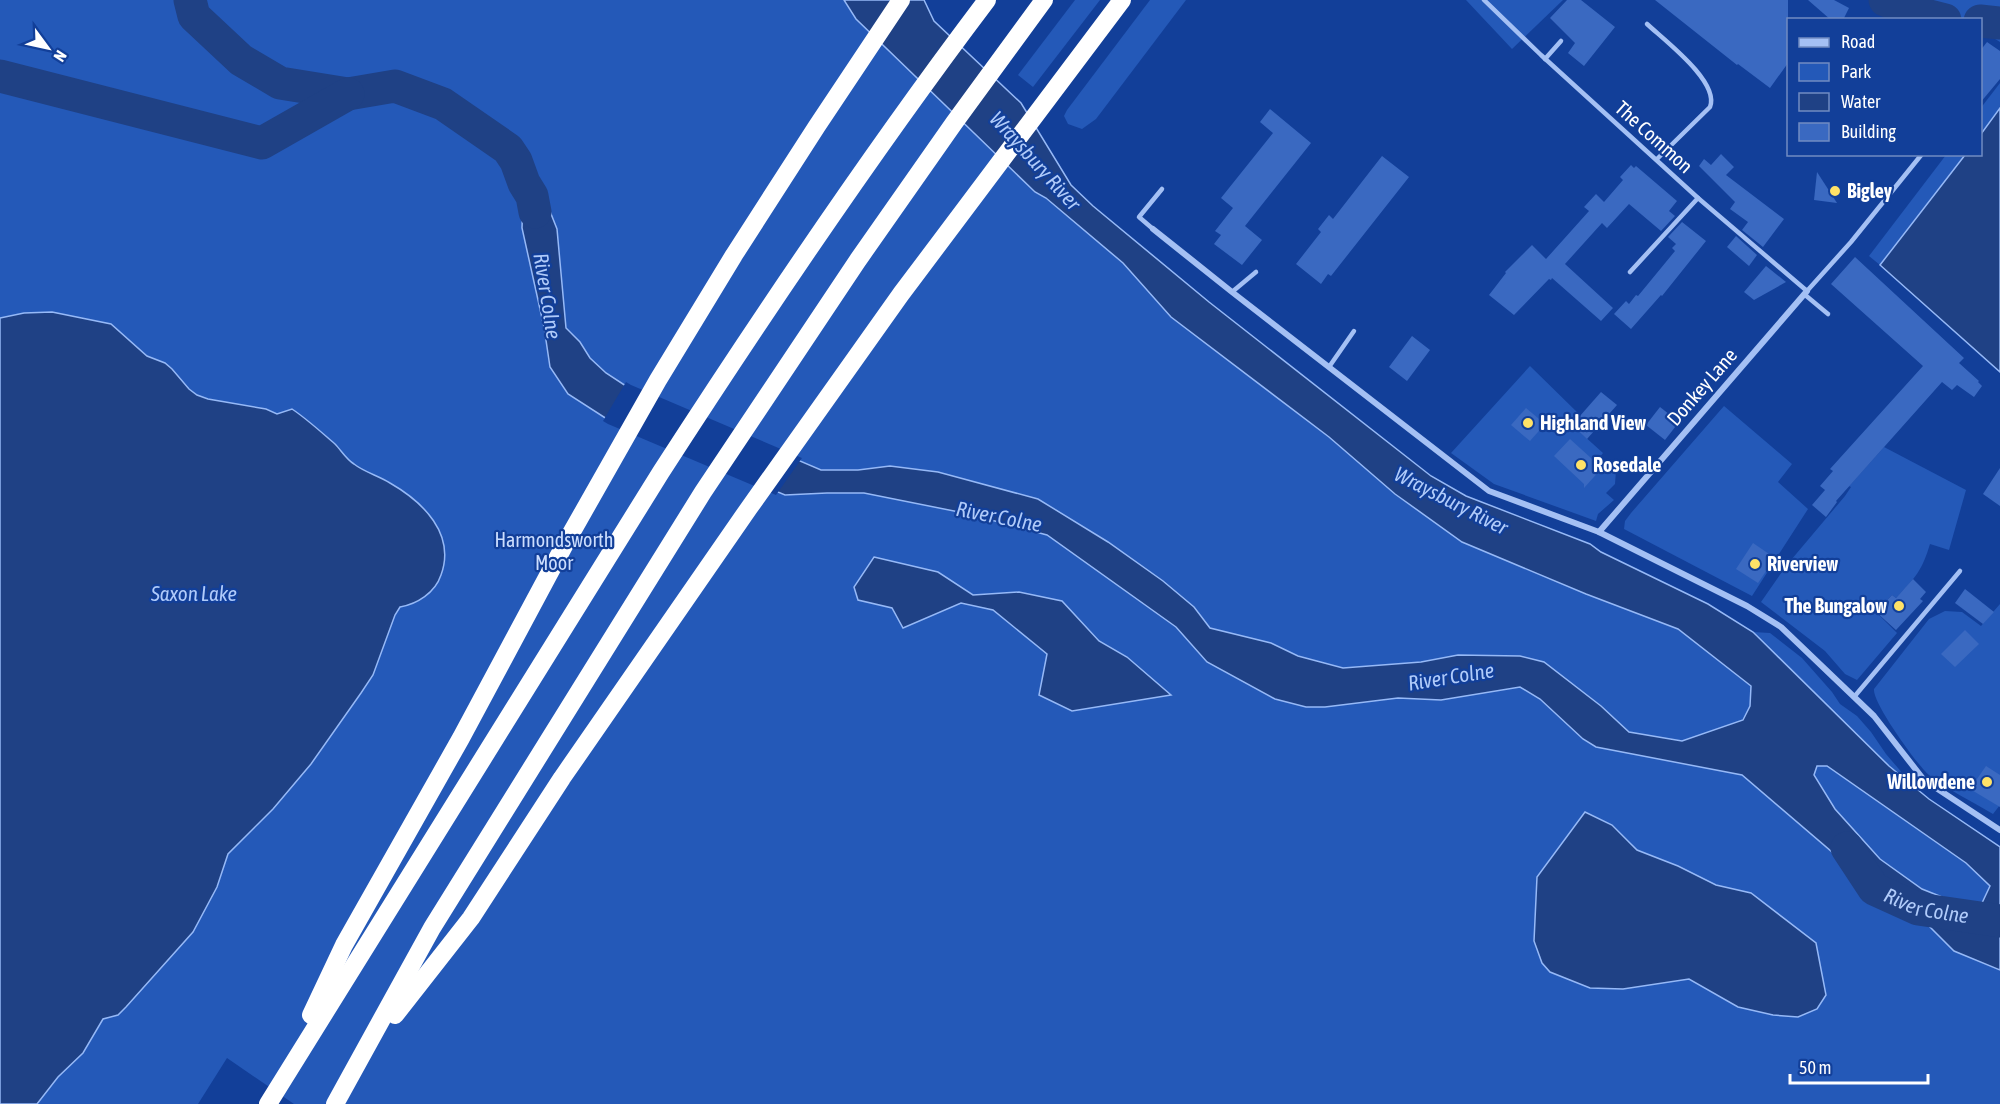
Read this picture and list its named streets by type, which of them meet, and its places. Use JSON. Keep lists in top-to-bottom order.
{
  "streets": {
    "street": ["Donkey Lane"],
    "lane": ["The Common"]
  },
  "crossings": [
    ["The Common", "Donkey Lane"]
  ],
  "water": ["Wraysbury River", "River Colne", "Saxon Lake"],
  "parks": ["Harmondsworth Moor"],
  "places": [
    "Bigley",
    "Highland View",
    "Rosedale",
    "Riverview",
    "The Bungalow",
    "Willowdene"
  ],
  "legend": [
    "Road",
    "Park",
    "Water",
    "Building"
  ],
  "scale_bar": "50 m",
  "north": "bottom right"
}
